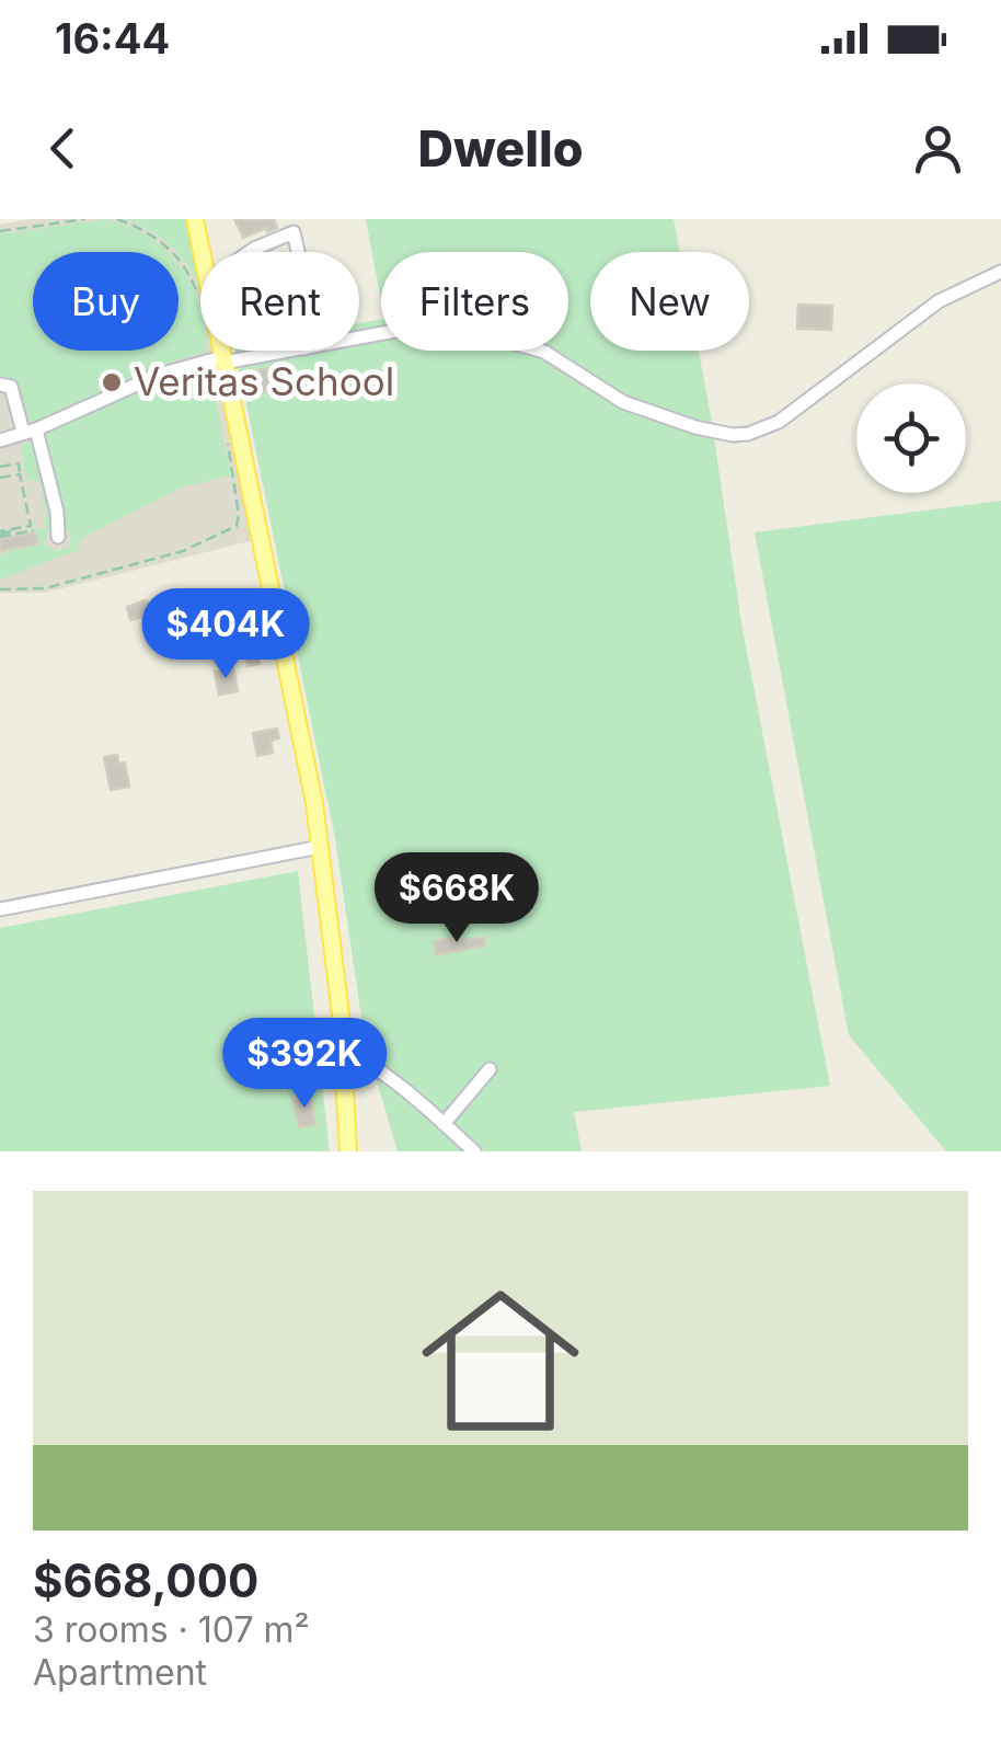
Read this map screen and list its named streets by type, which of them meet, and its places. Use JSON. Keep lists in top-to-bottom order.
{
  "places": ["Veritas School"],
  "page": {
    "status": "16:44",
    "header": "Dwello",
    "chip": [
      "Buy",
      "Rent",
      "Filters",
      "New"
    ],
    "price": ["$404K", "$668K", "$392K"],
    "list": [
      {
        "name": "$668,000",
        "note": "3 rooms · 107 m² · Apartment"
      }
    ]
  }
}
